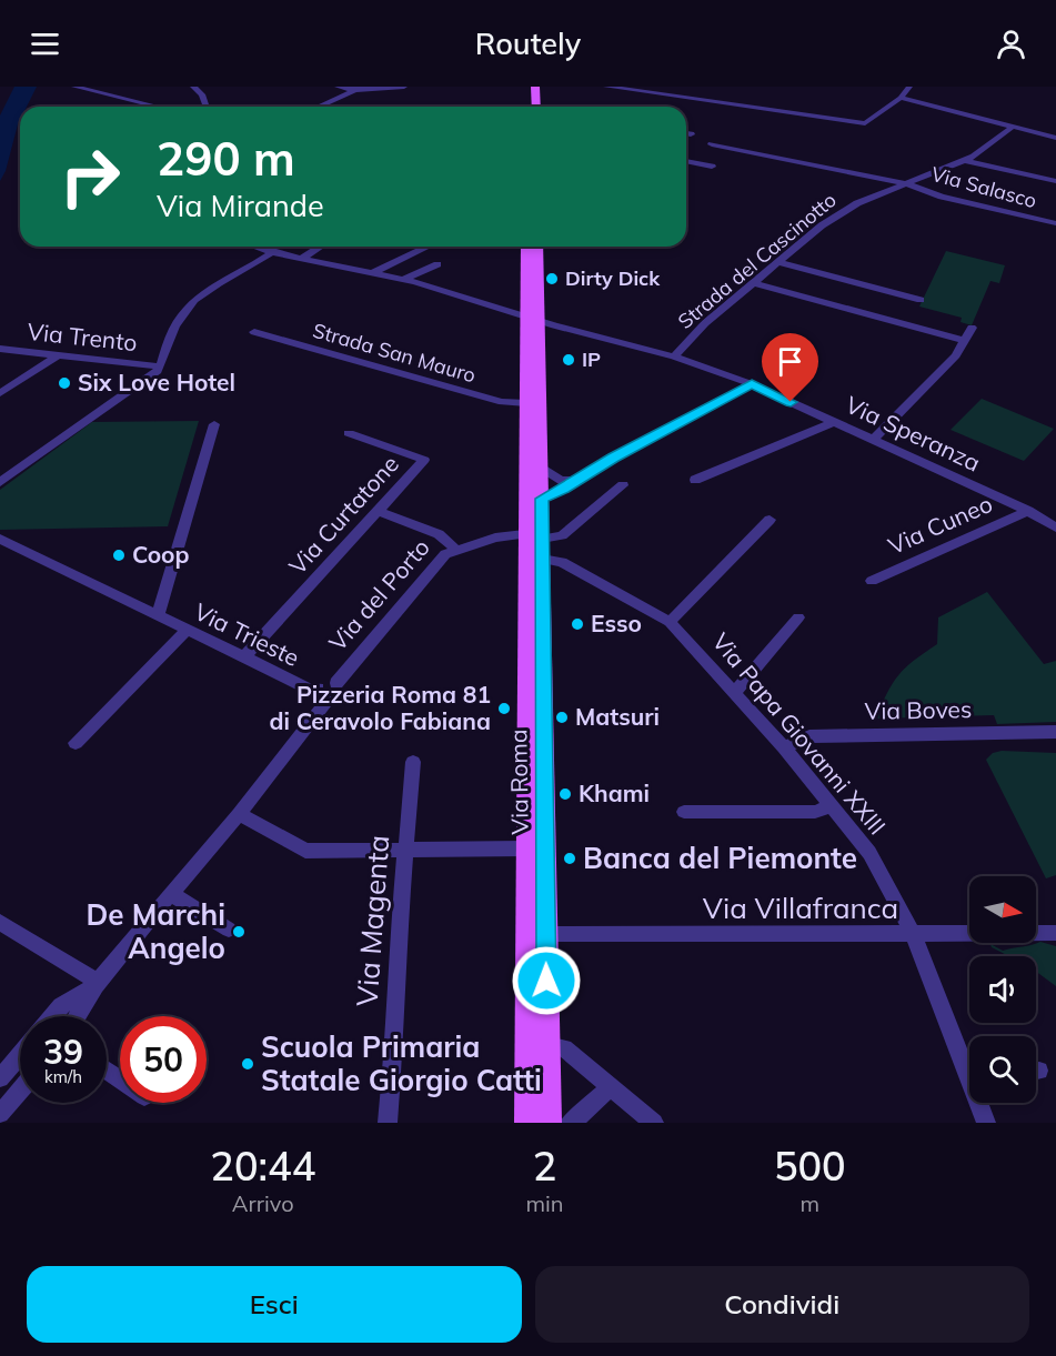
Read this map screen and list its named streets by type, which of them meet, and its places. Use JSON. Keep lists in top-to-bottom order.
{
  "streets": {
    "main road": ["Via Roma"],
    "street": [
      "Via Salasco",
      "Strada del Cascinotto",
      "Via Trento",
      "Strada San Mauro",
      "Via Speranza",
      "Via Curtatone",
      "Via Cuneo",
      "Via del Porto",
      "Via Trieste",
      "Via Boves",
      "Via Papa Giovanni XXIII",
      "Via Villafranca",
      "Via Magenta"
    ]
  },
  "crossings": [
    ["Via Salasco", "Strada del Cascinotto"],
    ["Strada del Cascinotto", "Via Speranza"],
    ["Via Speranza", "Via Cuneo"],
    ["Via Curtatone", "Via Trieste"],
    ["Via del Porto", "Via Trieste"],
    ["Via del Porto", "Via Roma"],
    ["Via Boves", "Via Papa Giovanni XXIII"],
    ["Via Papa Giovanni XXIII", "Via Roma"],
    ["Via Papa Giovanni XXIII", "Via Villafranca"],
    ["Via Roma", "Via Villafranca"]
  ],
  "places": [
    "Dirty Dick",
    "IP",
    "Six Love Hotel",
    "Coop",
    "Esso",
    "Pizzeria Roma 81 di Ceravolo Fabiana",
    "Matsuri",
    "Khami",
    "Banca del Piemonte",
    "De Marchi Angelo",
    "Scuola Primaria Statale Giorgio Catti"
  ],
  "north": "right",
  "page": {
    "header": "Routely",
    "turn": ["290 m", "Via Mirande"],
    "speed": "39 km/h",
    "limit": "50",
    "eta": [
      "20:44",
      "Arrivo",
      "2",
      "min",
      "500",
      "m"
    ],
    "buttons": ["Esci", "Condividi"]
  }
}
